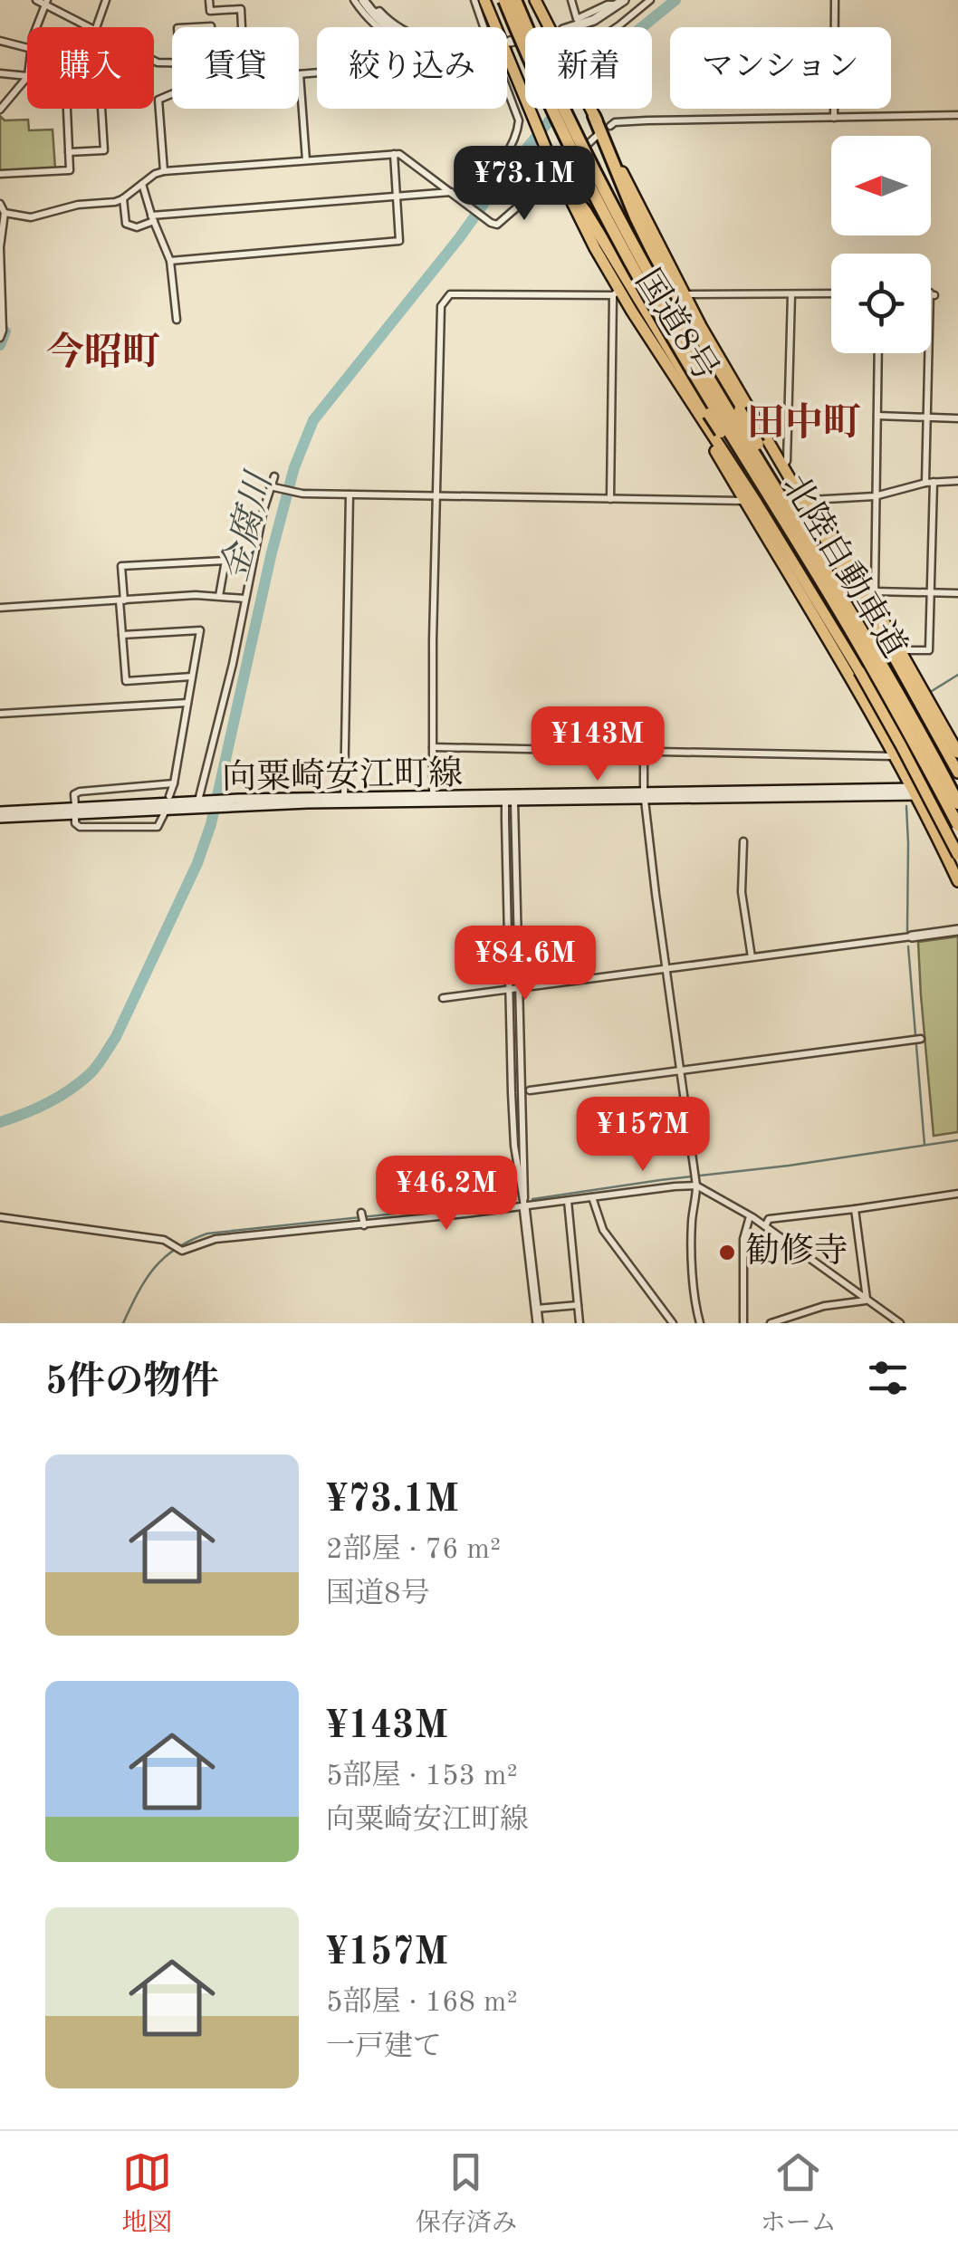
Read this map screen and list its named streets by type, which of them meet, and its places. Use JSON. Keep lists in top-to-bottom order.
{
  "streets": {
    "highway": ["国道8号", "北陸自動車道"],
    "main road": ["向粟崎安江町線"]
  },
  "crossings": [
    ["北陸自動車道", "向粟崎安江町線"]
  ],
  "districts": ["今昭町", "田中町"],
  "water": ["金腐川"],
  "places": ["勧修寺"],
  "north": "left",
  "page": {
    "chip": [
      "購入",
      "賃貸",
      "絞り込み",
      "新着",
      "マンション"
    ],
    "price": [
      "¥73.1M",
      "¥143M",
      "¥84.6M",
      "¥157M",
      "¥46.2M"
    ],
    "heading": "5件の物件",
    "list": [
      {
        "name": "¥73.1M",
        "note": "2部屋 · 76 m² · 国道8号"
      },
      {
        "name": "¥143M",
        "note": "5部屋 · 153 m² · 向粟崎安江町線"
      },
      {
        "name": "¥157M",
        "note": "5部屋 · 168 m² · 一戸建て"
      }
    ],
    "tabs": ["地図", "保存済み", "ホーム"]
  }
}
